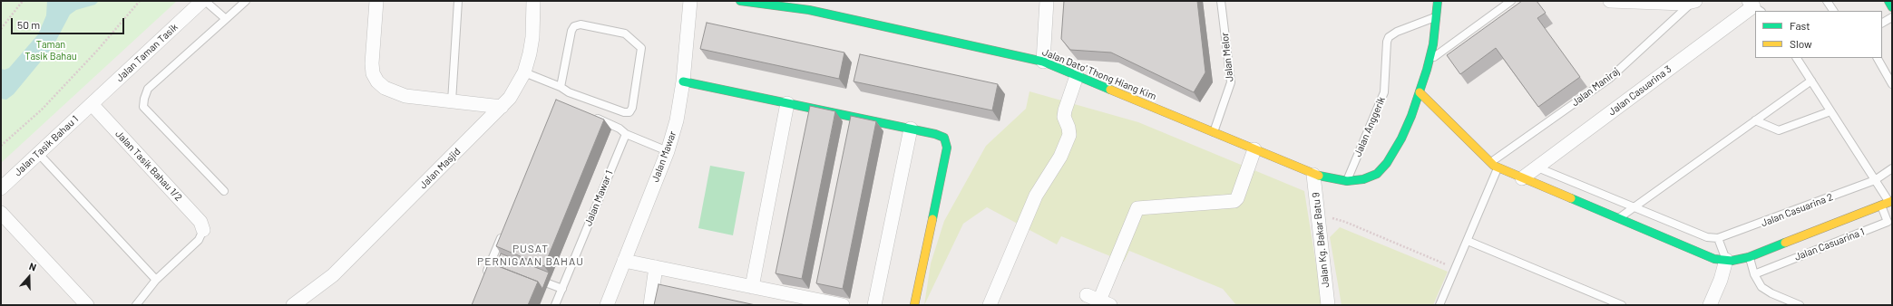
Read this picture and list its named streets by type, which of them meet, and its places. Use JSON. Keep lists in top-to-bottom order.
{
  "streets": {
    "street": [
      "Jalan Taman Tasik",
      "Jalan Dato' Thong Hiang Kim",
      "Jalan Casuarina 3",
      "Jalan Tasik Bahau 1",
      "Jalan Mawar",
      "Jalan Tasik Bahau 1/2",
      "Jalan Masjid",
      "Jalan Kg. Bakar Batu 9"
    ],
    "lane": [
      "Jalan Melor",
      "Jalan Maniraj",
      "Jalan Anggerik",
      "Jalan Mawar 1",
      "Jalan Casuarina 2",
      "Jalan Casuarina 1"
    ]
  },
  "crossings": [
    ["Jalan Taman Tasik", "Jalan Tasik Bahau 1"],
    ["Jalan Taman Tasik", "Jalan Tasik Bahau 1/2"],
    ["Jalan Melor", "Jalan Dato' Thong Hiang Kim"],
    ["Jalan Dato' Thong Hiang Kim", "Jalan Anggerik"],
    ["Jalan Dato' Thong Hiang Kim", "Jalan Kg. Bakar Batu 9"],
    ["Jalan Tasik Bahau 1", "Jalan Tasik Bahau 1/2"]
  ],
  "districts": ["PUSAT PERNIGAAN BAHAU"],
  "parks": ["Taman Tasik Bahau"],
  "legend": ["Fast", "Slow"],
  "scale_bar": "50 m",
  "north": "top"
}
